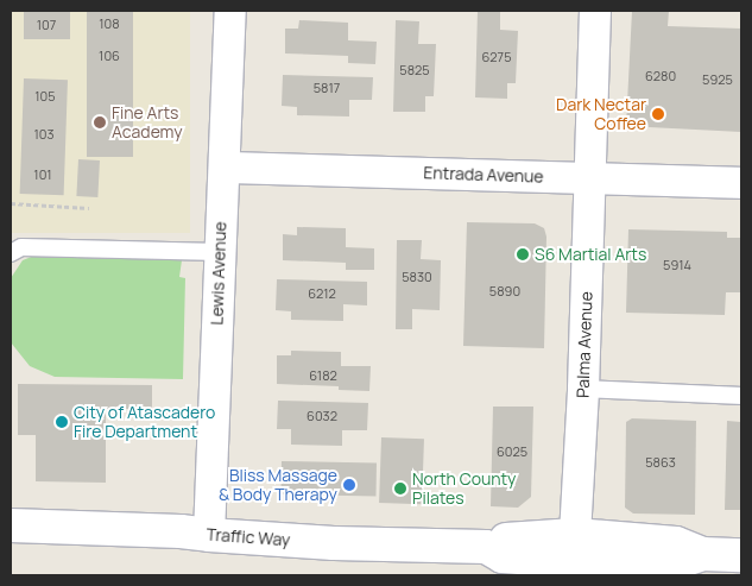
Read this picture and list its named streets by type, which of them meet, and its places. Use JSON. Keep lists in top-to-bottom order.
{
  "streets": {
    "street": [
      "Entrada Avenue",
      "Lewis Avenue",
      "Palma Avenue",
      "Traffic Way"
    ]
  },
  "crossings": [
    ["Entrada Avenue", "Lewis Avenue"],
    ["Entrada Avenue", "Palma Avenue"],
    ["Lewis Avenue", "Traffic Way"],
    ["Palma Avenue", "Traffic Way"]
  ],
  "places": [
    "Dark Nectar Coffee",
    "Fine Arts Academy",
    "S6 Martial Arts",
    "City of Atascadero Fire Department",
    "Bliss Massage & Body Therapy",
    "North County Pilates"
  ],
  "house_numbers": [
    "108",
    "107",
    "106",
    "6275",
    "5825",
    "6280",
    "5925",
    "5817",
    "105",
    "103",
    "101",
    "5914",
    "5830",
    "5890",
    "6212",
    "6182",
    "6032",
    "6025",
    "5863"
  ]
}
